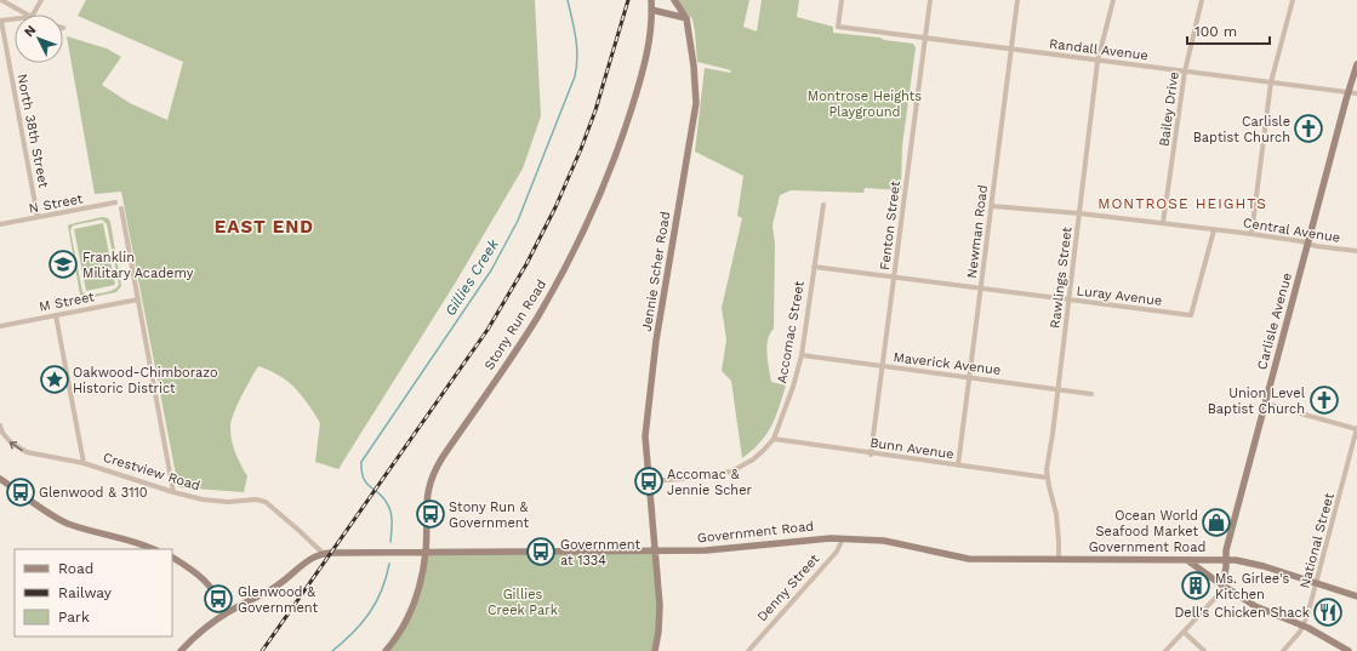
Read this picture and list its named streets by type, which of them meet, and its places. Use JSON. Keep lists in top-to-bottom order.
{
  "streets": {
    "street": [
      "Randall Avenue",
      "Bailey Drive",
      "North 38th Street",
      "N Street",
      "Fenton Street",
      "Central Avenue",
      "Newman Road",
      "Jennie Scher Road",
      "Rawlings Street",
      "Luray Avenue",
      "M Street",
      "Carlisle Avenue",
      "Stony Run Road",
      "Accomac Street",
      "Maverick Avenue",
      "Bunn Avenue",
      "Crestview Road",
      "Government Road",
      "National Street",
      "Denny Street"
    ]
  },
  "crossings": [
    ["Randall Avenue", "Bailey Drive"],
    ["Randall Avenue", "Fenton Street"],
    ["Randall Avenue", "Newman Road"],
    ["Randall Avenue", "Rawlings Street"],
    ["Randall Avenue", "Carlisle Avenue"],
    ["Bailey Drive", "Central Avenue"],
    ["North 38th Street", "N Street"],
    ["Fenton Street", "Luray Avenue"],
    ["Fenton Street", "Maverick Avenue"],
    ["Fenton Street", "Bunn Avenue"],
    ["Central Avenue", "Newman Road"],
    ["Central Avenue", "Rawlings Street"],
    ["Central Avenue", "Luray Avenue"],
    ["Central Avenue", "Carlisle Avenue"],
    ["Newman Road", "Luray Avenue"],
    ["Newman Road", "Maverick Avenue"],
    ["Newman Road", "Bunn Avenue"],
    ["Jennie Scher Road", "Accomac Street"],
    ["Jennie Scher Road", "Government Road"],
    ["Rawlings Street", "Luray Avenue"],
    ["Rawlings Street", "Maverick Avenue"],
    ["Rawlings Street", "Bunn Avenue"],
    ["Rawlings Street", "Government Road"],
    ["Luray Avenue", "Accomac Street"],
    ["Carlisle Avenue", "Government Road"],
    ["Stony Run Road", "Government Road"],
    ["Accomac Street", "Maverick Avenue"],
    ["Accomac Street", "Bunn Avenue"],
    ["Crestview Road", "Government Road"],
    ["Government Road", "National Street"],
    ["Government Road", "Denny Street"]
  ],
  "districts": ["MONTROSE HEIGHTS", "EAST END"],
  "water": ["Gillies Creek"],
  "parks": ["Montrose Heights Playground", "Gillies Creek Park"],
  "places": {
    "church": ["Carlisle Baptist Church", "Union Level Baptist Church"],
    "school or university": ["Franklin Military Academy"],
    "place": ["Oakwood-Chimborazo Historic District"],
    "bus stop": [
      "Accomac & Jennie Scher",
      "Glenwood & 3110",
      "Stony Run & Government",
      "Government at 1334",
      "Glenwood & Government"
    ],
    "shop": ["Ocean World Seafood Market"],
    "building": ["Ms. Girlee's Kitchen"],
    "restaurant": ["Dell's Chicken Shack"]
  },
  "legend": ["Road", "Railway", "Park"],
  "scale_bar": "100 m",
  "north": "top left"
}
